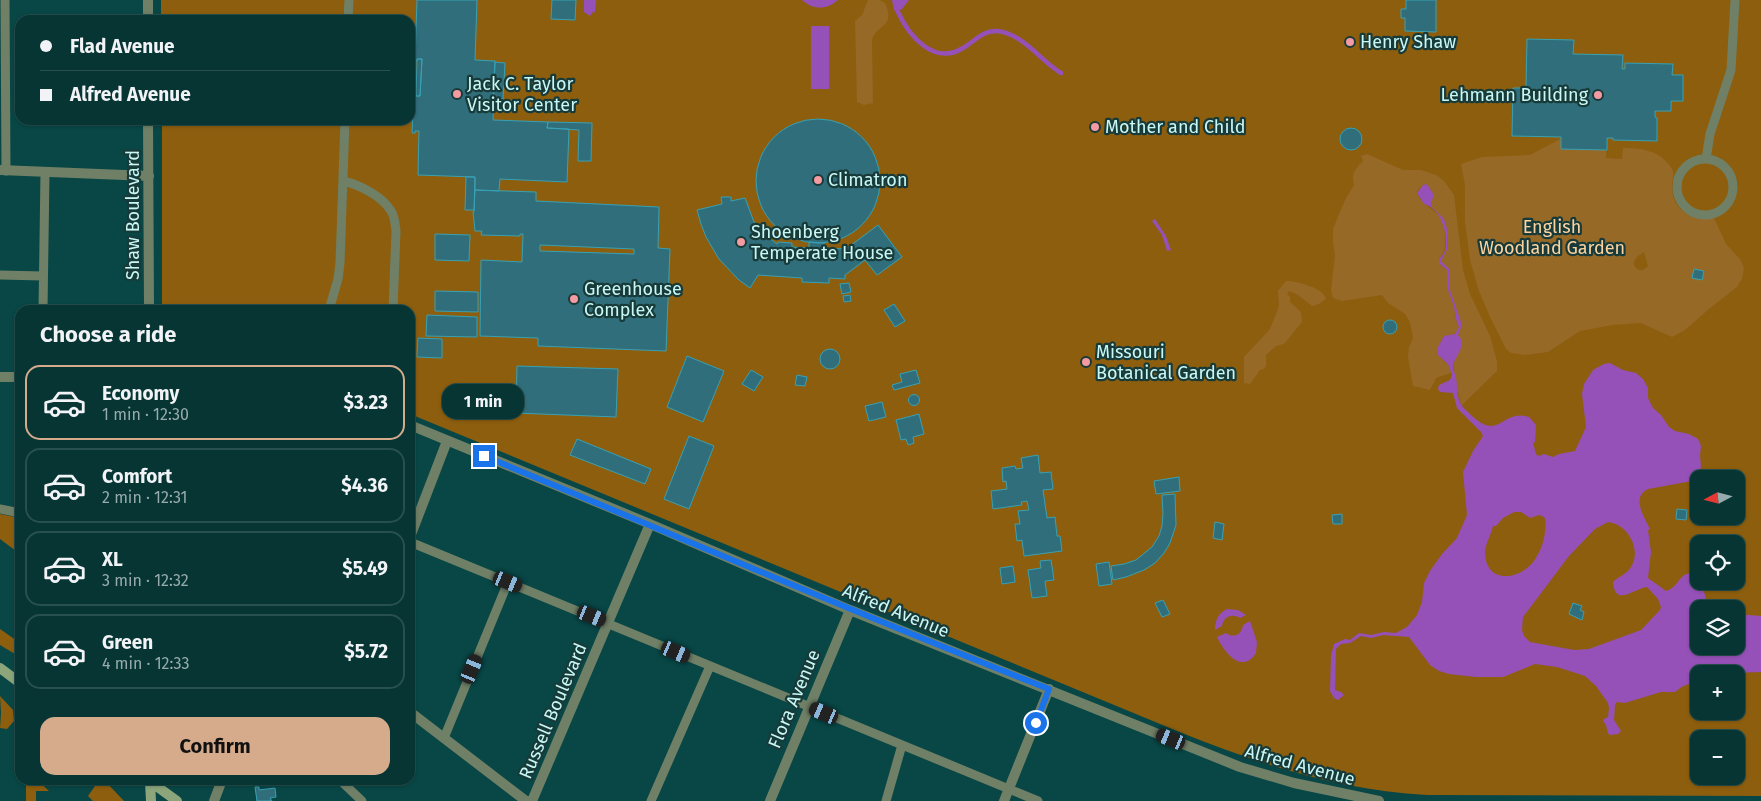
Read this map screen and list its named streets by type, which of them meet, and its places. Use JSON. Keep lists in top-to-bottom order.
{
  "streets": {
    "street": [
      "Shaw Boulevard",
      "Alfred Avenue",
      "Flora Avenue",
      "Russell Boulevard"
    ]
  },
  "crossings": [
    ["Alfred Avenue", "Flora Avenue"],
    ["Alfred Avenue", "Russell Boulevard"]
  ],
  "parks": ["English Woodland Garden"],
  "places": [
    "Henry Shaw",
    "Jack C. Taylor Visitor Center",
    "Lehmann Building",
    "Mother and Child",
    "Climatron",
    "Shoenberg Temperate House",
    "Greenhouse Complex",
    "Missouri Botanical Garden"
  ],
  "north": "left",
  "page": {
    "banner": ["Flad Avenue", "Alfred Avenue"],
    "heading": "Choose a ride",
    "list": [
      {
        "name": "Economy",
        "note": "1 min · 12:30",
        "value": "$3.23"
      },
      {
        "name": "Comfort",
        "note": "2 min · 12:31",
        "value": "$4.36"
      },
      {
        "name": "XL",
        "note": "3 min · 12:32",
        "value": "$5.49"
      },
      {
        "name": "Green",
        "note": "4 min · 12:33",
        "value": "$5.72"
      }
    ],
    "bubble": "1 min",
    "map_buttons": ["+", "−"],
    "buttons": "Confirm"
  }
}
